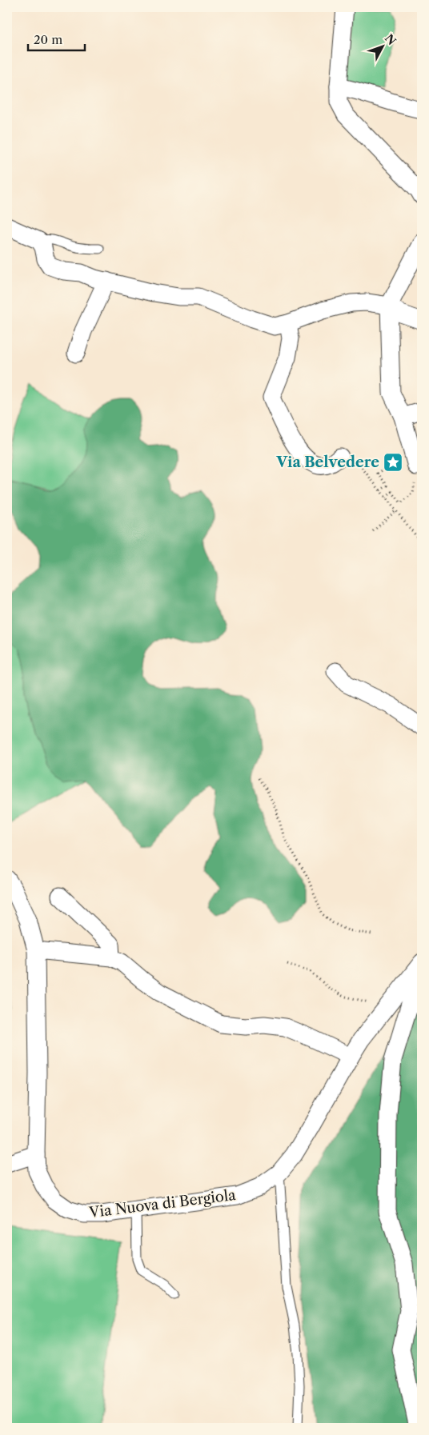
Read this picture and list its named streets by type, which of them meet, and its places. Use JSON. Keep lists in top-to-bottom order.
{
  "streets": {
    "street": ["Via Nuova di Bergiola"]
  },
  "places": {
    "place": ["Via Belvedere"]
  },
  "scale_bar": "20 m",
  "north": "top right"
}
